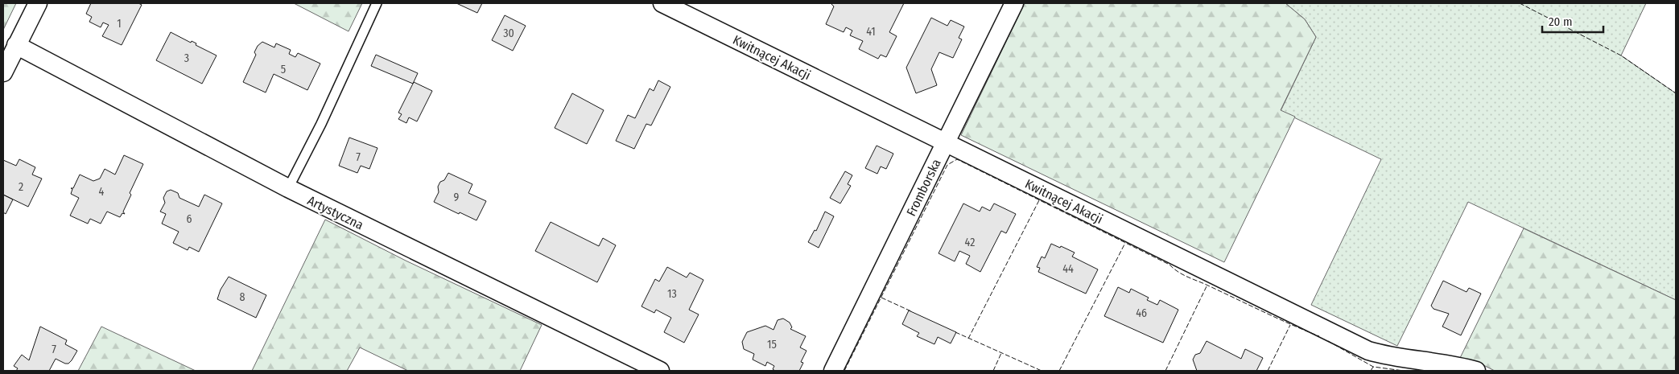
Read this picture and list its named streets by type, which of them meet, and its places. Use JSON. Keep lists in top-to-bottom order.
{
  "streets": {
    "street": ["Kwitnącej Akacji", "Fromborska", "Artystyczna"]
  },
  "crossings": [
    ["Kwitnącej Akacji", "Fromborska"]
  ],
  "house_numbers": [
    "1",
    "41",
    "30",
    "3",
    "5",
    "7",
    "2",
    "4",
    "9",
    "6",
    "42",
    "44",
    "13",
    "8",
    "46",
    "15",
    "7"
  ],
  "scale_bar": "20 m"
}
